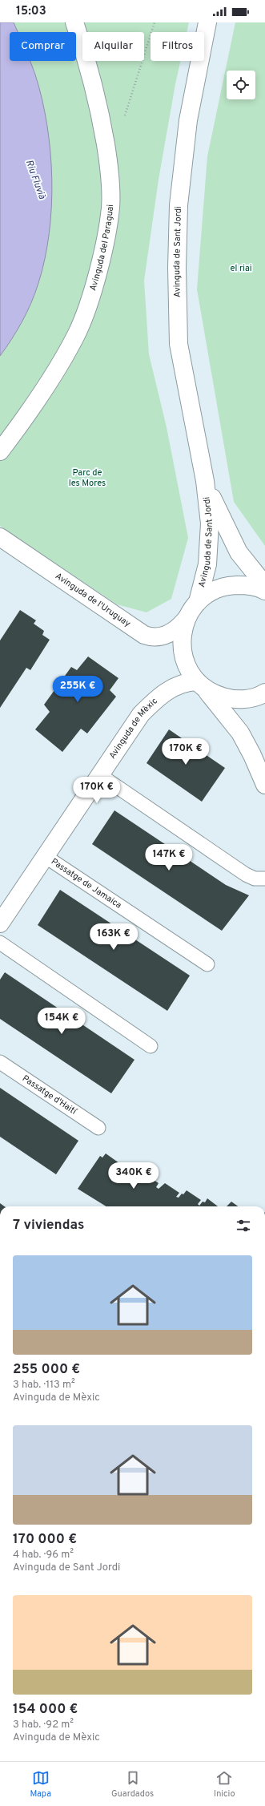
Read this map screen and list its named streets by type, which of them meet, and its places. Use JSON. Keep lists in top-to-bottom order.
{
  "streets": {
    "main road": [
      "Avinguda del Paraguai",
      "Avinguda de Sant Jordi",
      "Avinguda de l'Uruguay",
      "Avinguda de Mèxic"
    ],
    "lane": ["Passatge de Jamaica", "Passatge d'Haití"]
  },
  "crossings": [
    ["Avinguda de Mèxic", "Passatge de Jamaica"]
  ],
  "water": ["Riu Fluvià"],
  "parks": ["el riai", "Parc de les Mores"],
  "page": {
    "status": "15:03",
    "chip": ["Comprar", "Alquilar", "Filtros"],
    "price": [
      "255K €",
      "170K €",
      "170K €",
      "147K €",
      "163K €",
      "154K €",
      "340K €"
    ],
    "heading": "7 viviendas",
    "list": [
      {
        "name": "255 000 €",
        "note": "3 hab. · 113 m² · Avinguda de Mèxic"
      },
      {
        "name": "170 000 €",
        "note": "4 hab. · 96 m² · Avinguda de Sant Jordi"
      },
      {
        "name": "154 000 €",
        "note": "3 hab. · 92 m² · Avinguda de Mèxic"
      }
    ],
    "tabs": ["Mapa", "Guardados", "Inicio"]
  }
}
